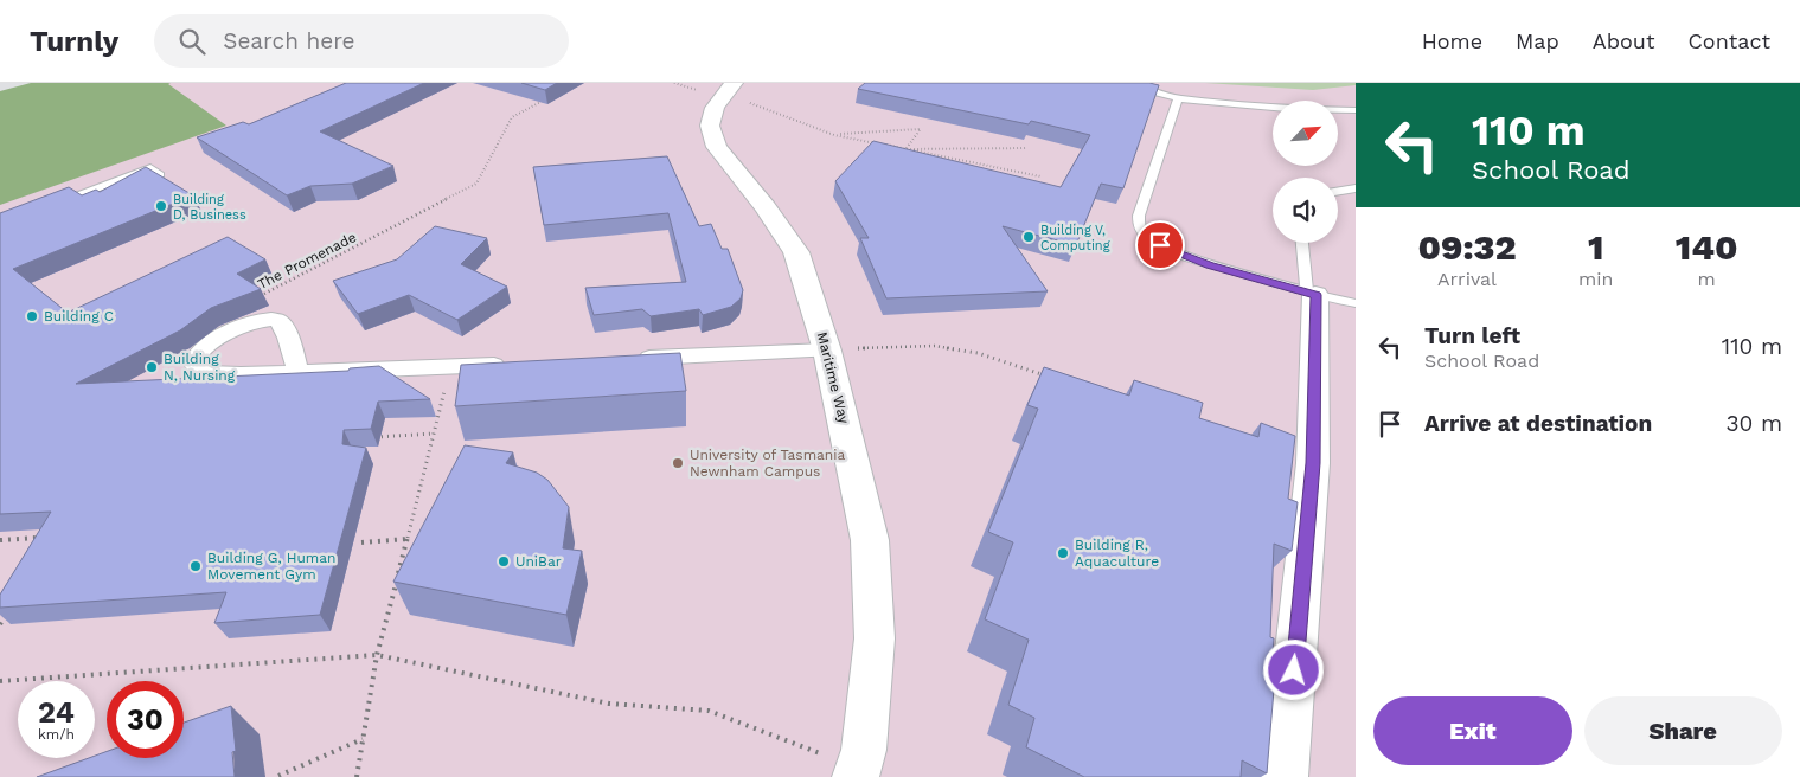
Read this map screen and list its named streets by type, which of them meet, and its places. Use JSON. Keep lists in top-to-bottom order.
{
  "streets": {
    "street": ["Maritime Way"],
    "path": ["The Promenade"]
  },
  "places": [
    "Building D, Business",
    "Building V, Computing",
    "Building C",
    "Building N, Nursing",
    "University of Tasmania Newnham Campus",
    "Building R, Aquaculture",
    "UniBar",
    "Building G, Human Movement Gym"
  ],
  "north": "top right",
  "page": {
    "header": "Turnly",
    "search": "Search here",
    "nav": [
      "Home",
      "Map",
      "About",
      "Contact"
    ],
    "turn": ["110 m", "School Road"],
    "eta": [
      "09:32",
      "Arrival",
      "1",
      "min",
      "140",
      "m"
    ],
    "list": [
      {
        "name": "Turn left",
        "note": "School Road",
        "value": "110 m"
      },
      {
        "name": "Arrive at destination",
        "value": "30 m"
      }
    ],
    "speed": "24 km/h",
    "limit": "30",
    "buttons": ["Exit", "Share"]
  }
}
